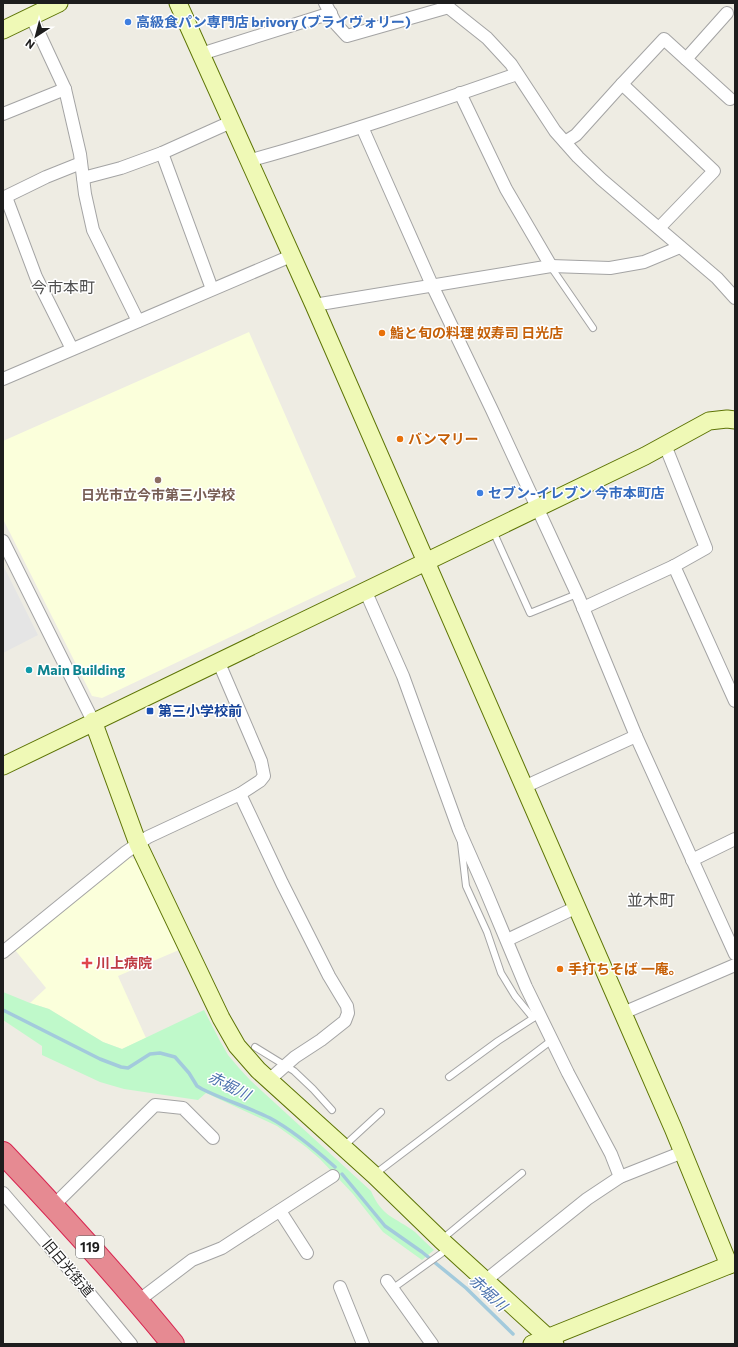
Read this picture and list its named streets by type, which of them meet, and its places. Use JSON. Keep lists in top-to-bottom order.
{
  "streets": {
    "highway": ["119"],
    "street": ["旧日光街道"]
  },
  "districts": ["今市本町", "並木町"],
  "water": ["赤堀川"],
  "places": {
    "other": [
      "高級食パン専門店 brivory (ブライヴォリー)",
      "鮨と旬の料理 奴寿司 日光店",
      "バンマリー",
      "日光市立今市第三小学校",
      "セブン-イレブン 今市本町店",
      "Main Building",
      "手打ちそば 一庵。"
    ],
    "transit": ["第三小学校前"],
    "health": ["川上病院"]
  },
  "north": "bottom left"
}
